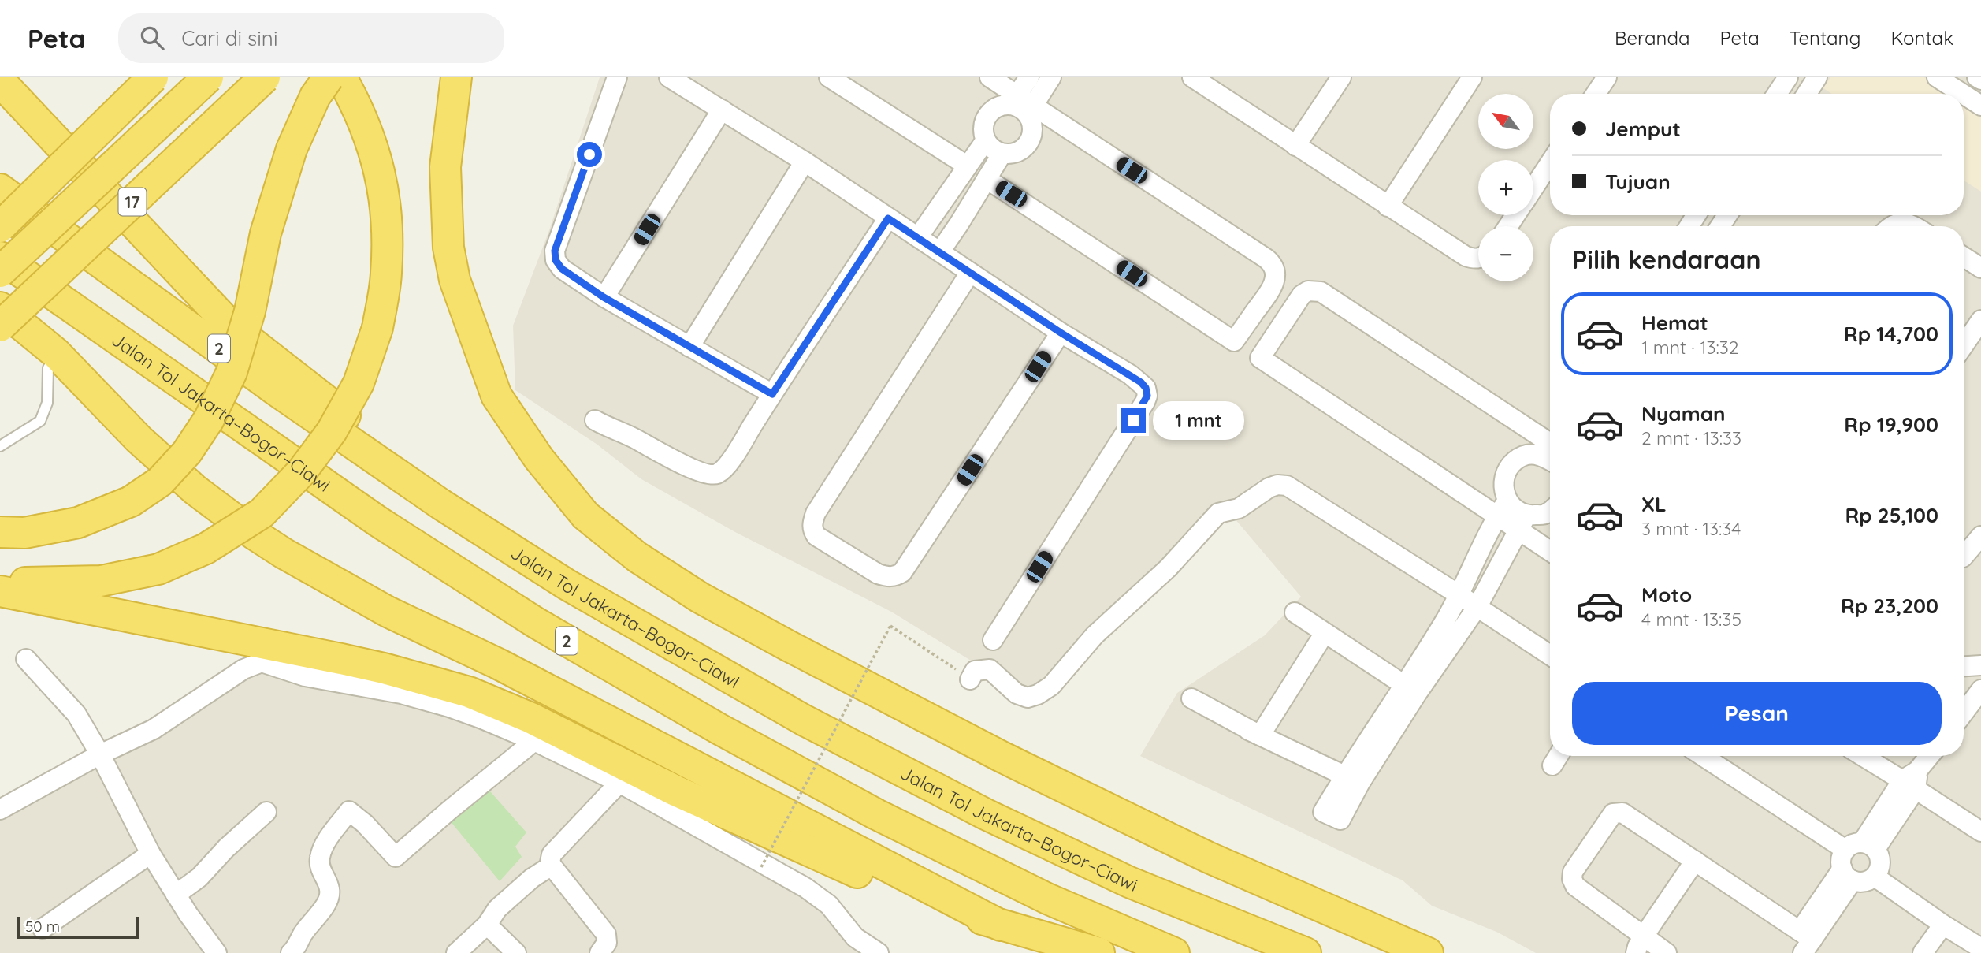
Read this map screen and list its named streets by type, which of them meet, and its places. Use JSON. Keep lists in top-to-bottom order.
{
  "streets": {
    "highway": ["17", "2", "Jalan Tol Jakarta–Bogor–Ciawi"]
  },
  "scale_bar": "50 m",
  "north": "top left",
  "page": {
    "header": "Peta",
    "search": "Cari di sini",
    "nav": [
      "Beranda",
      "Peta",
      "Tentang",
      "Kontak"
    ],
    "map_buttons": ["+", "−"],
    "banner": ["Jemput", "Tujuan"],
    "heading": "Pilih kendaraan",
    "list": [
      {
        "name": "Hemat",
        "note": "1 mnt · 13:32",
        "value": "Rp 14,700"
      },
      {
        "name": "Nyaman",
        "note": "2 mnt · 13:33",
        "value": "Rp 19,900"
      },
      {
        "name": "XL",
        "note": "3 mnt · 13:34",
        "value": "Rp 25,100"
      },
      {
        "name": "Moto",
        "note": "4 mnt · 13:35",
        "value": "Rp 23,200"
      }
    ],
    "bubble": "1 mnt",
    "buttons": "Pesan",
    "scale": "50 m"
  }
}
